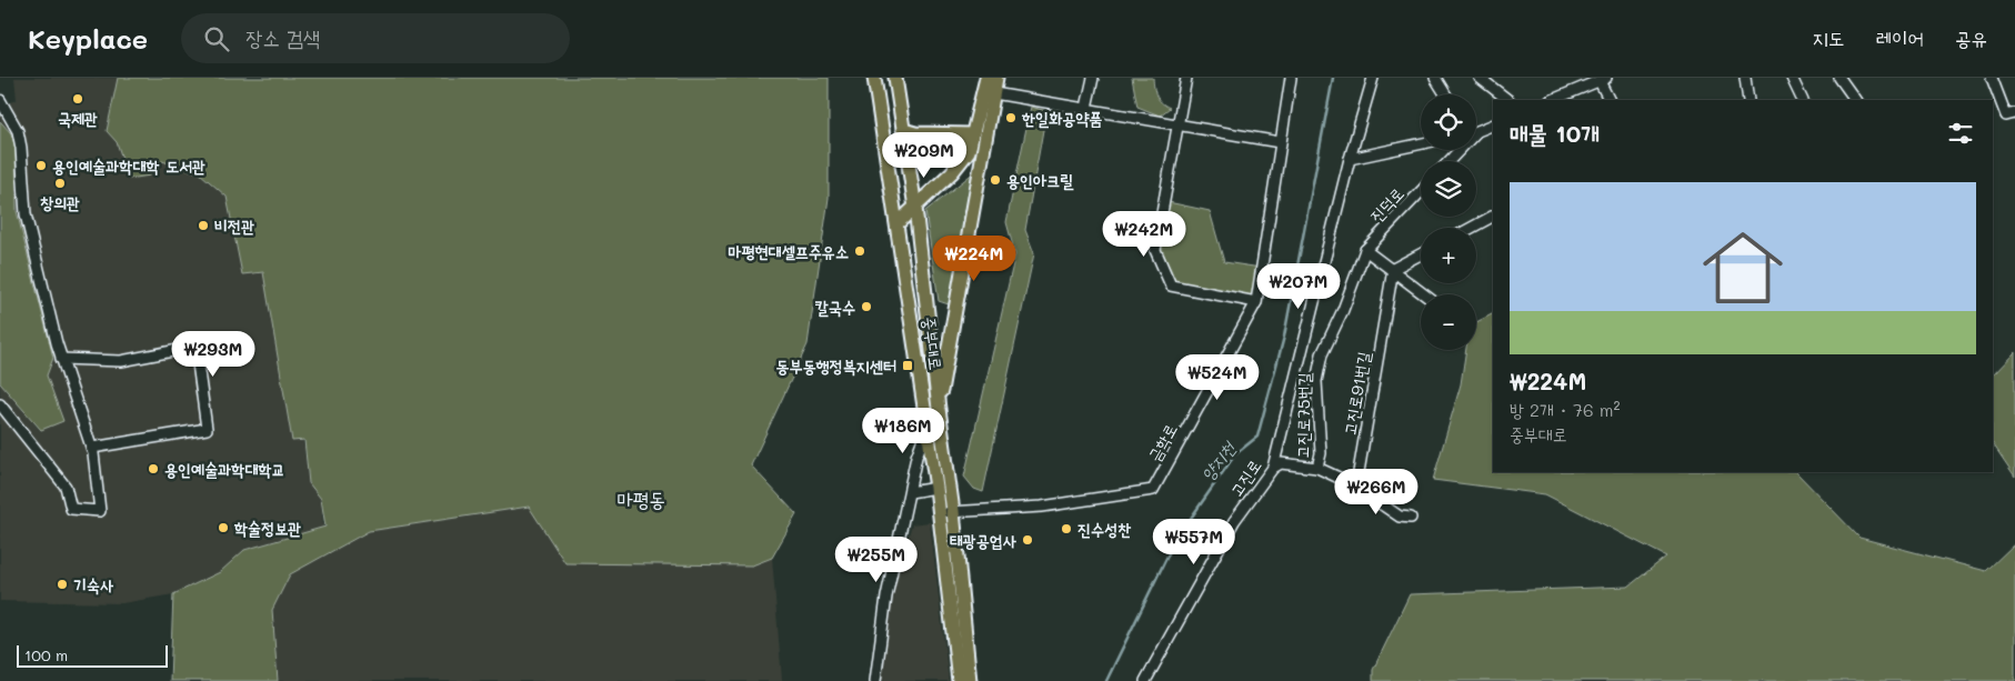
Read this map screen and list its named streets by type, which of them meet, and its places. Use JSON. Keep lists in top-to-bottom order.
{
  "streets": {
    "main road": ["중부대로"],
    "street": [
      "진덕로",
      "고진로91번길",
      "고진로75번길",
      "금학로",
      "고진로"
    ]
  },
  "crossings": [
    ["진덕로", "고진로75번길"],
    ["중부대로", "금학로"],
    ["고진로75번길", "고진로"]
  ],
  "districts": ["마평동"],
  "water": ["양지천"],
  "places": {
    "other": [
      "국제관",
      "한일화공약품",
      "용인예술과학대학 도서관",
      "용인아크릴",
      "창의관",
      "비전관",
      "마평현대셀프주유소",
      "칼국수",
      "용인예술과학대학교",
      "학술정보관",
      "진수성찬",
      "태광공업사",
      "기숙사"
    ],
    "transit": ["동부동행정복지센터"]
  },
  "scale_bar": "100 m",
  "page": {
    "header": "Keyplace",
    "search": "장소 검색",
    "nav": ["지도", "레이어", "공유"],
    "map_buttons": ["+", "−"],
    "heading": "매물 10개",
    "price": [
      "₩209M",
      "₩242M",
      "₩224M",
      "₩207M",
      "₩293M",
      "₩524M",
      "₩186M",
      "₩266M",
      "₩557M",
      "₩255M"
    ],
    "list": [
      {
        "name": "₩224M",
        "note": "방 2개 · 76 m² · 중부대로"
      }
    ],
    "scale": "100 m"
  }
}
